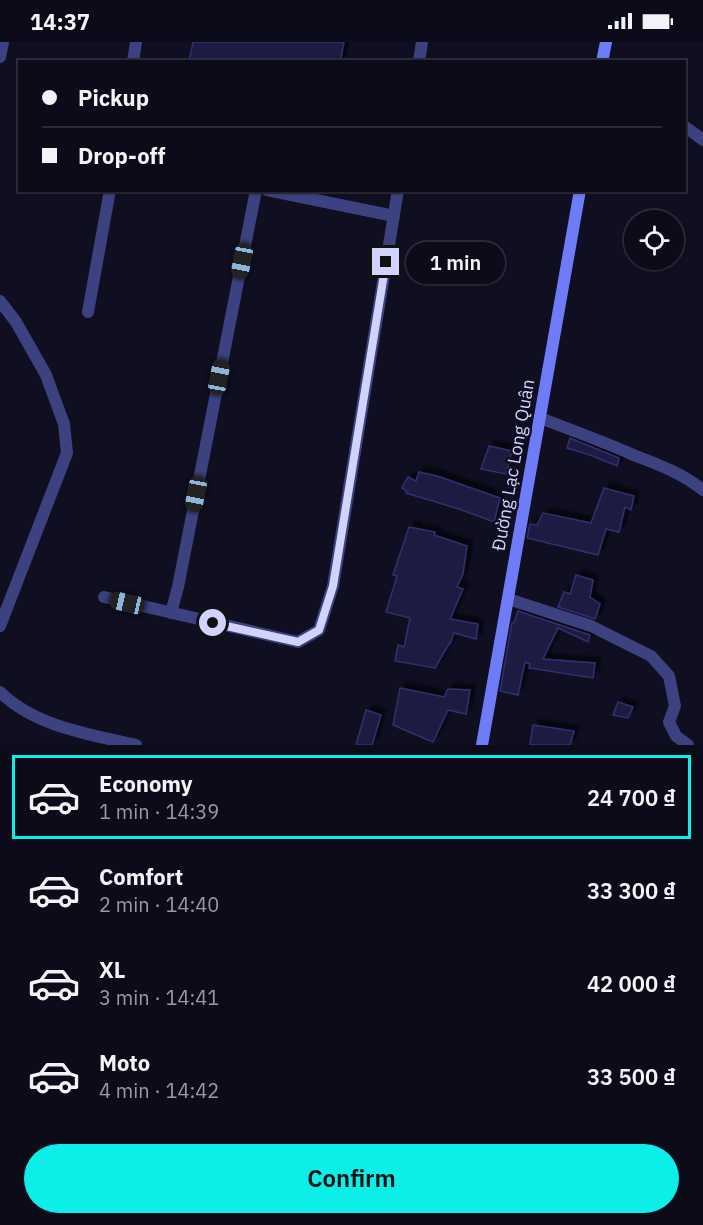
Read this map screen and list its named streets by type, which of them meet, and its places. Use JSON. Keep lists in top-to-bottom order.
{
  "streets": {
    "main road": ["Đường Lạc Long Quân"]
  },
  "page": {
    "status": "14:37",
    "banner": ["Pickup", "Drop-off"],
    "bubble": "1 min",
    "list": [
      {
        "name": "Economy",
        "note": "1 min · 14:39",
        "value": "24 700 ₫"
      },
      {
        "name": "Comfort",
        "note": "2 min · 14:40",
        "value": "33 300 ₫"
      },
      {
        "name": "XL",
        "note": "3 min · 14:41",
        "value": "42 000 ₫"
      },
      {
        "name": "Moto",
        "note": "4 min · 14:42",
        "value": "33 500 ₫"
      }
    ],
    "buttons": "Confirm"
  }
}
